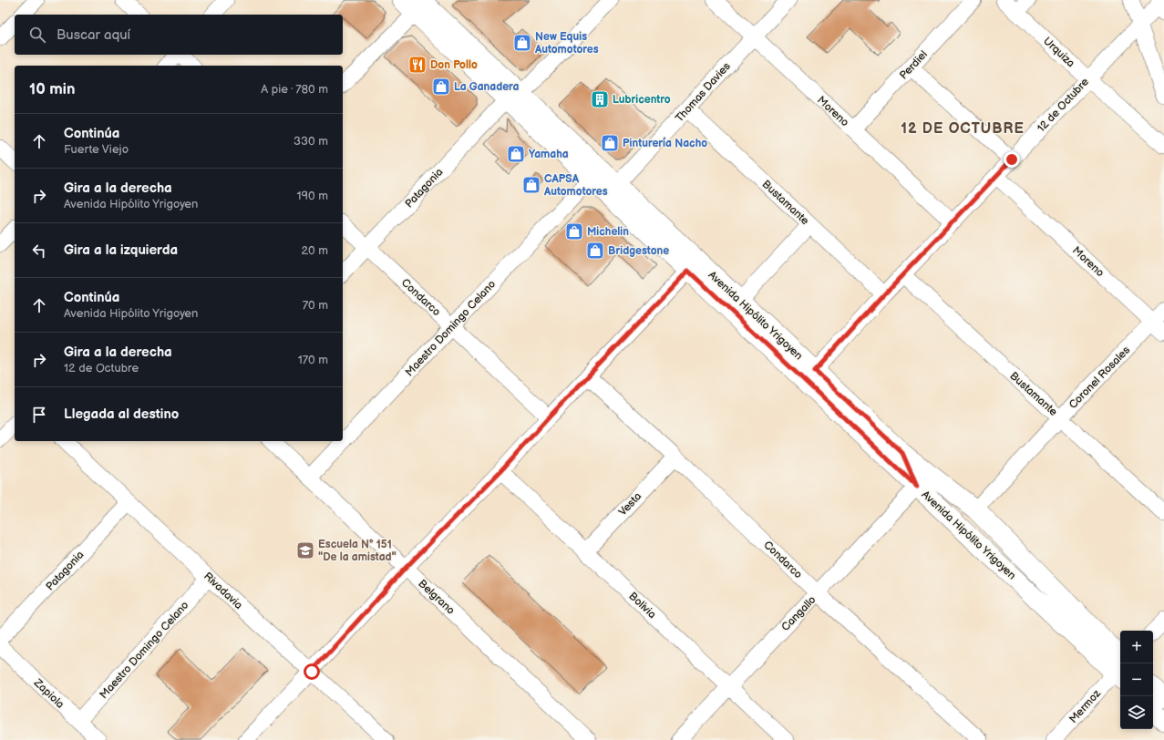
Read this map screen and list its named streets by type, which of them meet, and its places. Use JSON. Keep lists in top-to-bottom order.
{
  "streets": {
    "main road": ["Avenida Hipólito Yrigoyen"],
    "street": [
      "Urquiza",
      "Perdiel",
      "Thomas Davies",
      "12 de Octubre",
      "Moreno",
      "Patagonia",
      "Bustamante",
      "Condarco",
      "Maestro Domingo Celano",
      "Coronel Rosales",
      "Vesta",
      "Rivadavia",
      "Belgrano",
      "Bolivia",
      "Cangallo",
      "Zapiola",
      "Mermoz"
    ]
  },
  "crossings": [
    ["Urquiza", "12 de Octubre"],
    ["Perdiel", "Moreno"],
    ["Thomas Davies", "Moreno"],
    ["Thomas Davies", "Bustamante"],
    ["Thomas Davies", "Avenida Hipólito Yrigoyen"],
    ["12 de Octubre", "Moreno"],
    ["12 de Octubre", "Bustamante"],
    ["12 de Octubre", "Avenida Hipólito Yrigoyen"],
    ["Moreno", "Coronel Rosales"],
    ["Patagonia", "Condarco"],
    ["Patagonia", "Avenida Hipólito Yrigoyen"],
    ["Patagonia", "Rivadavia"],
    ["Bustamante", "Coronel Rosales"],
    ["Condarco", "Maestro Domingo Celano"],
    ["Condarco", "Vesta"],
    ["Condarco", "Cangallo"],
    ["Avenida Hipólito Yrigoyen", "Maestro Domingo Celano"],
    ["Avenida Hipólito Yrigoyen", "Coronel Rosales"],
    ["Avenida Hipólito Yrigoyen", "Cangallo"],
    ["Avenida Hipólito Yrigoyen", "Mermoz"],
    ["Maestro Domingo Celano", "Rivadavia"],
    ["Maestro Domingo Celano", "Belgrano"],
    ["Maestro Domingo Celano", "Zapiola"],
    ["Vesta", "Bolivia"],
    ["Bolivia", "Cangallo"]
  ],
  "districts": ["12 DE OCTUBRE"],
  "places": {
    "shop": [
      "New Equis Automotores",
      "La Ganadera",
      "Pinturería Nacho",
      "Yamaha",
      "CAPSA Automotores",
      "Michelin",
      "Bridgestone"
    ],
    "restaurant": ["Don Pollo"],
    "building": ["Lubricentro"],
    "school or university": ["Escuela N° 151 \"De la amistad\""]
  },
  "page": {
    "search": "Buscar aquí",
    "heading": ["10 min", "A pie · 780 m"],
    "list": [
      ["Continúa", "Fuerte Viejo", "330 m"],
      ["Gira a la derecha", "Avenida Hipólito Yrigoyen", "190 m"],
      ["Gira a la izquierda", "20 m"],
      ["Continúa", "Avenida Hipólito Yrigoyen", "70 m"],
      ["Gira a la derecha", "12 de Octubre", "170 m"],
      "Llegada al destino"
    ],
    "map_buttons": ["+", "−"]
  }
}
